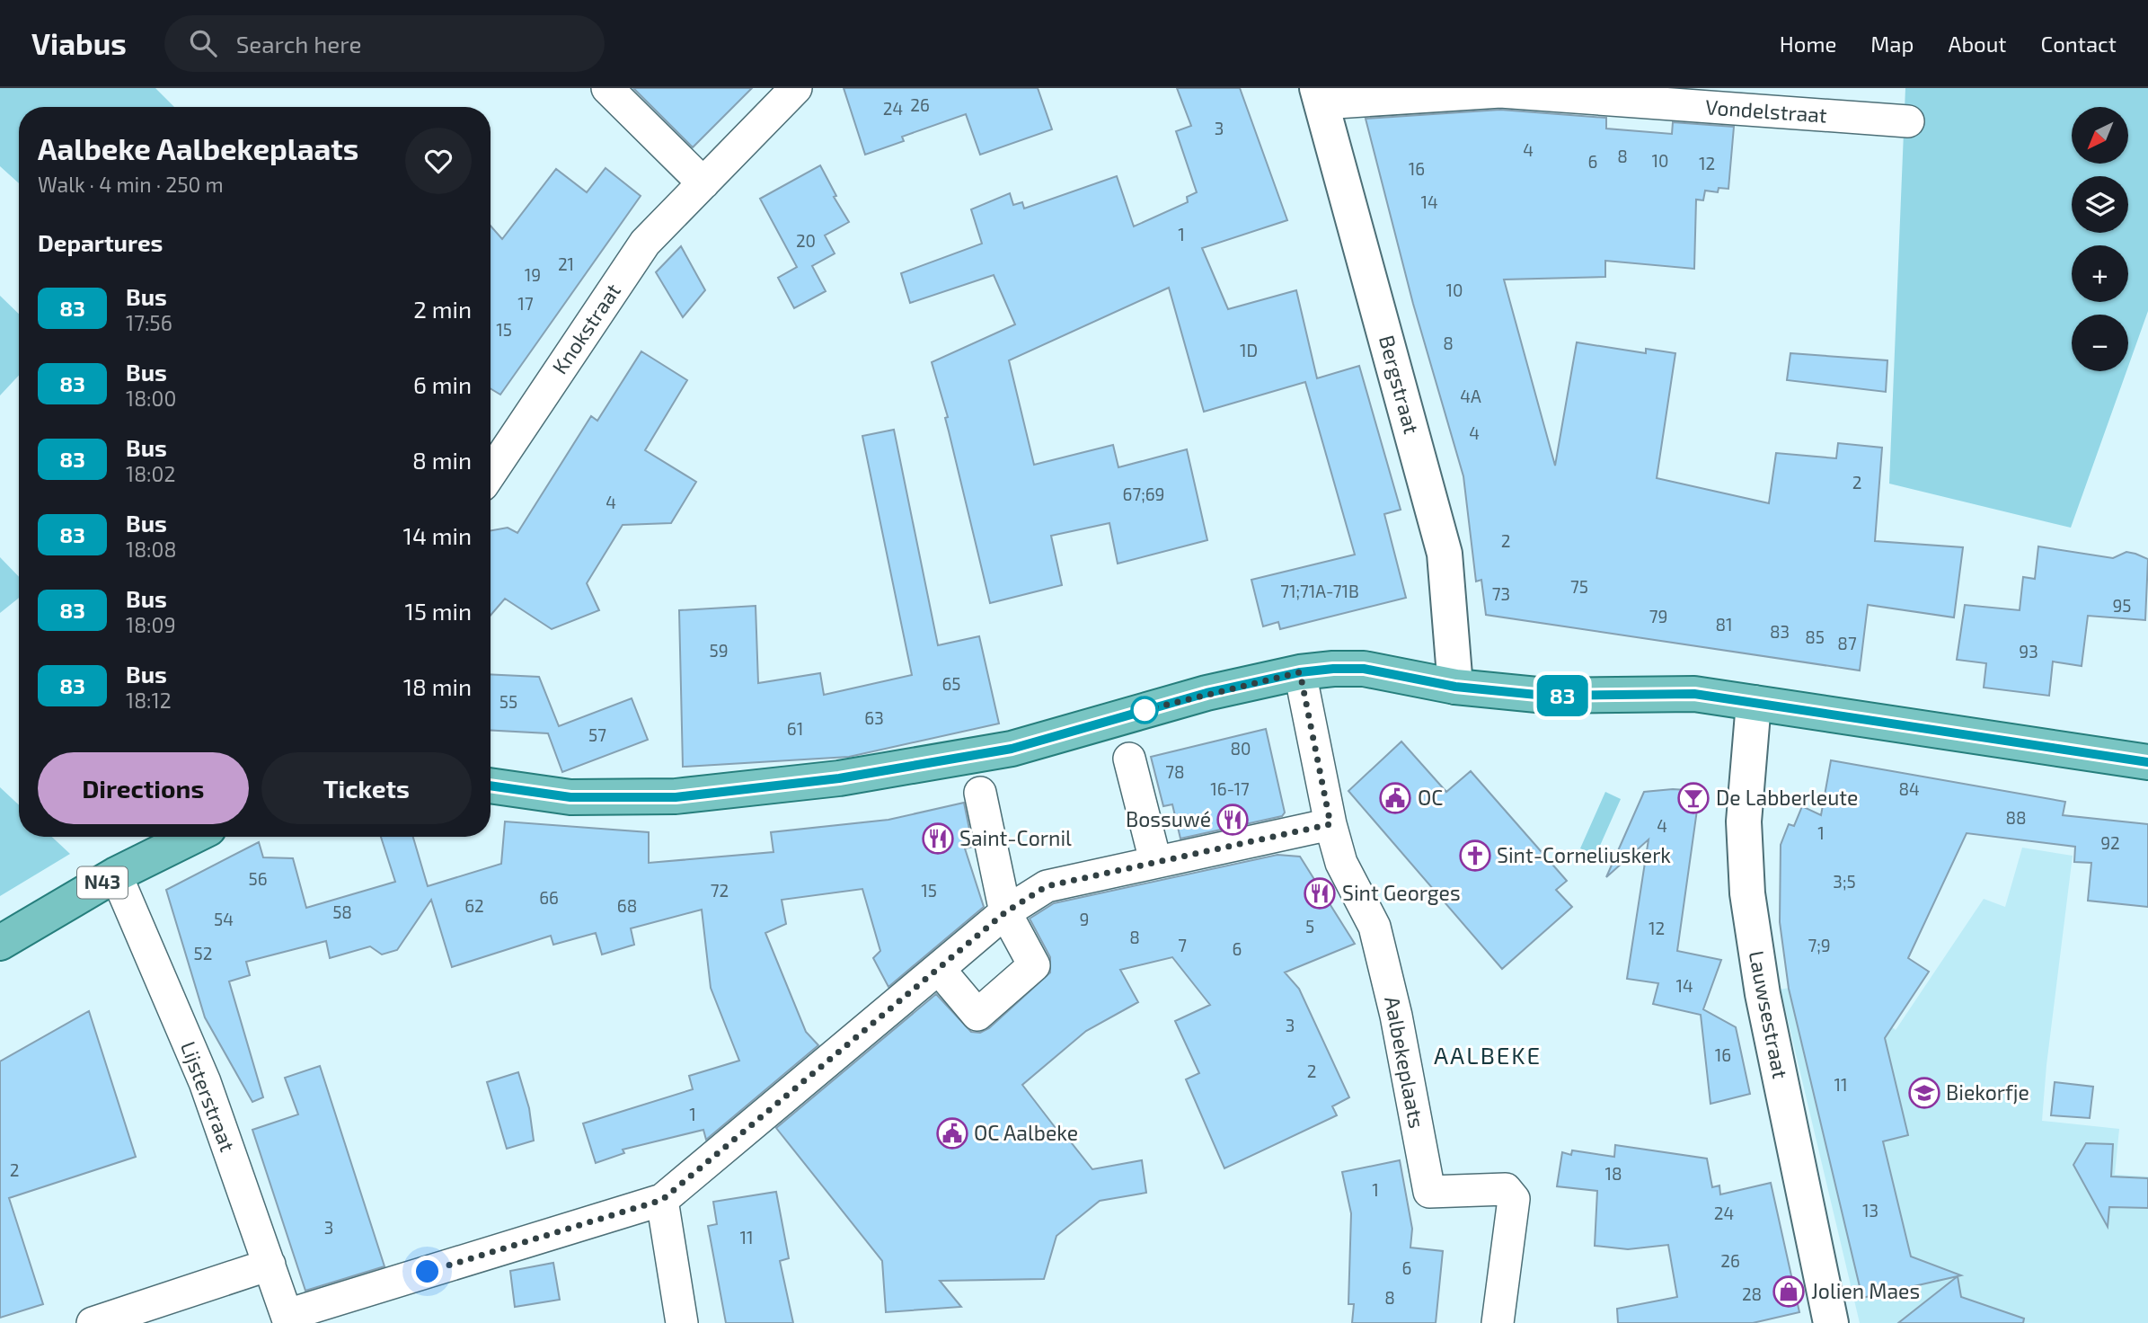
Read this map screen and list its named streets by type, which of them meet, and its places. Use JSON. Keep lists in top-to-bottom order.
{
  "streets": {
    "main road": ["N43"],
    "street": [
      "Vondelstraat",
      "Knokstraat",
      "Bergstraat",
      "Lauwsestraat",
      "Aalbekeplaats",
      "Lijsterstraat"
    ]
  },
  "crossings": [
    ["Vondelstraat", "Bergstraat"],
    ["N43", "Lijsterstraat"]
  ],
  "districts": ["AALBEKE"],
  "places": {
    "public building": ["OC", "OC Aalbeke"],
    "bar": ["De Labberleute"],
    "restaurant": ["Bossuwé", "Saint-Cornil", "Sint Georges"],
    "church": ["Sint-Corneliuskerk"],
    "school or university": ["Biekorfje"],
    "shop": ["Jolien Maes"]
  },
  "lines": ["bus line 83"],
  "house_numbers": [
    "26",
    "24",
    "3",
    "4",
    "8",
    "10",
    "6",
    "12",
    "16",
    "14",
    "1",
    "20",
    "21",
    "19",
    "10",
    "17",
    "15",
    "8",
    "1D",
    "4A",
    "4",
    "2",
    "67;69",
    "4",
    "2",
    "75",
    "71;71A-71B",
    "73",
    "95",
    "79",
    "81",
    "83",
    "85",
    "87",
    "59",
    "93",
    "65",
    "55",
    "63",
    "61",
    "57",
    "80",
    "78",
    "16-17",
    "84",
    "88",
    "4",
    "1",
    "92",
    "56",
    "3;5",
    "72",
    "15",
    "66",
    "62",
    "68",
    "58",
    "54",
    "9",
    "5",
    "12",
    "8",
    "7",
    "7;9",
    "6",
    "52",
    "14",
    "3",
    "16",
    "2",
    "11",
    "1",
    "2",
    "18",
    "1",
    "13",
    "24",
    "3",
    "11",
    "26",
    "6",
    "28",
    "8"
  ],
  "north": "bottom left",
  "page": {
    "header": "Viabus",
    "search": "Search here",
    "nav": [
      "Home",
      "Map",
      "About",
      "Contact"
    ],
    "on_map": "83",
    "map_buttons": ["+", "−"],
    "heading": [
      ["Aalbeke Aalbekeplaats", "Walk · 4 min · 250 m"],
      "Departures"
    ],
    "list": [
      {
        "mark": "83",
        "name": "Bus",
        "note": "17:56",
        "value": "2 min"
      },
      {
        "mark": "83",
        "name": "Bus",
        "note": "18:00",
        "value": "6 min"
      },
      {
        "mark": "83",
        "name": "Bus",
        "note": "18:02",
        "value": "8 min"
      },
      {
        "mark": "83",
        "name": "Bus",
        "note": "18:08",
        "value": "14 min"
      },
      {
        "mark": "83",
        "name": "Bus",
        "note": "18:09",
        "value": "15 min"
      },
      {
        "mark": "83",
        "name": "Bus",
        "note": "18:12",
        "value": "18 min"
      }
    ],
    "buttons": ["Directions", "Tickets"]
  }
}
